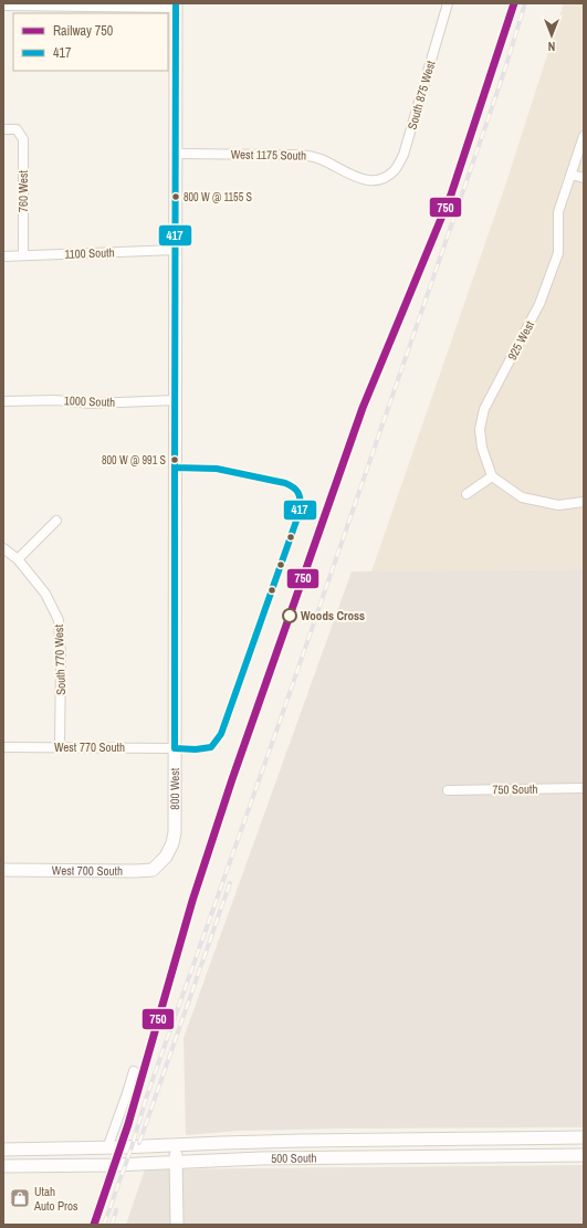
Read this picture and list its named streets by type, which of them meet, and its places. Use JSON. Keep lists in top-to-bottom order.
{
  "streets": {
    "main road": ["800 West", "West 700 South", "500 South"],
    "street": [
      "South 875 West",
      "West 1175 South",
      "760 West",
      "1100 South",
      "925 West",
      "1000 South",
      "South 770 West",
      "West 770 South",
      "750 South"
    ]
  },
  "crossings": [
    ["South 875 West", "West 1175 South"],
    ["West 1175 South", "800 West"],
    ["760 West", "1100 South"],
    ["1100 South", "800 West"],
    ["1000 South", "800 West"],
    ["South 770 West", "West 770 South"],
    ["West 770 South", "800 West"],
    ["800 West", "West 700 South"]
  ],
  "places": {
    "other": ["800 W @ 1155 S", "800 W @ 991 S", "Woods Cross"],
    "shop": ["Utah Auto Pros"]
  },
  "lines": ["rail line 750", "transit line 417"],
  "legend": ["Railway 750", "417"],
  "north": "bottom"
}
